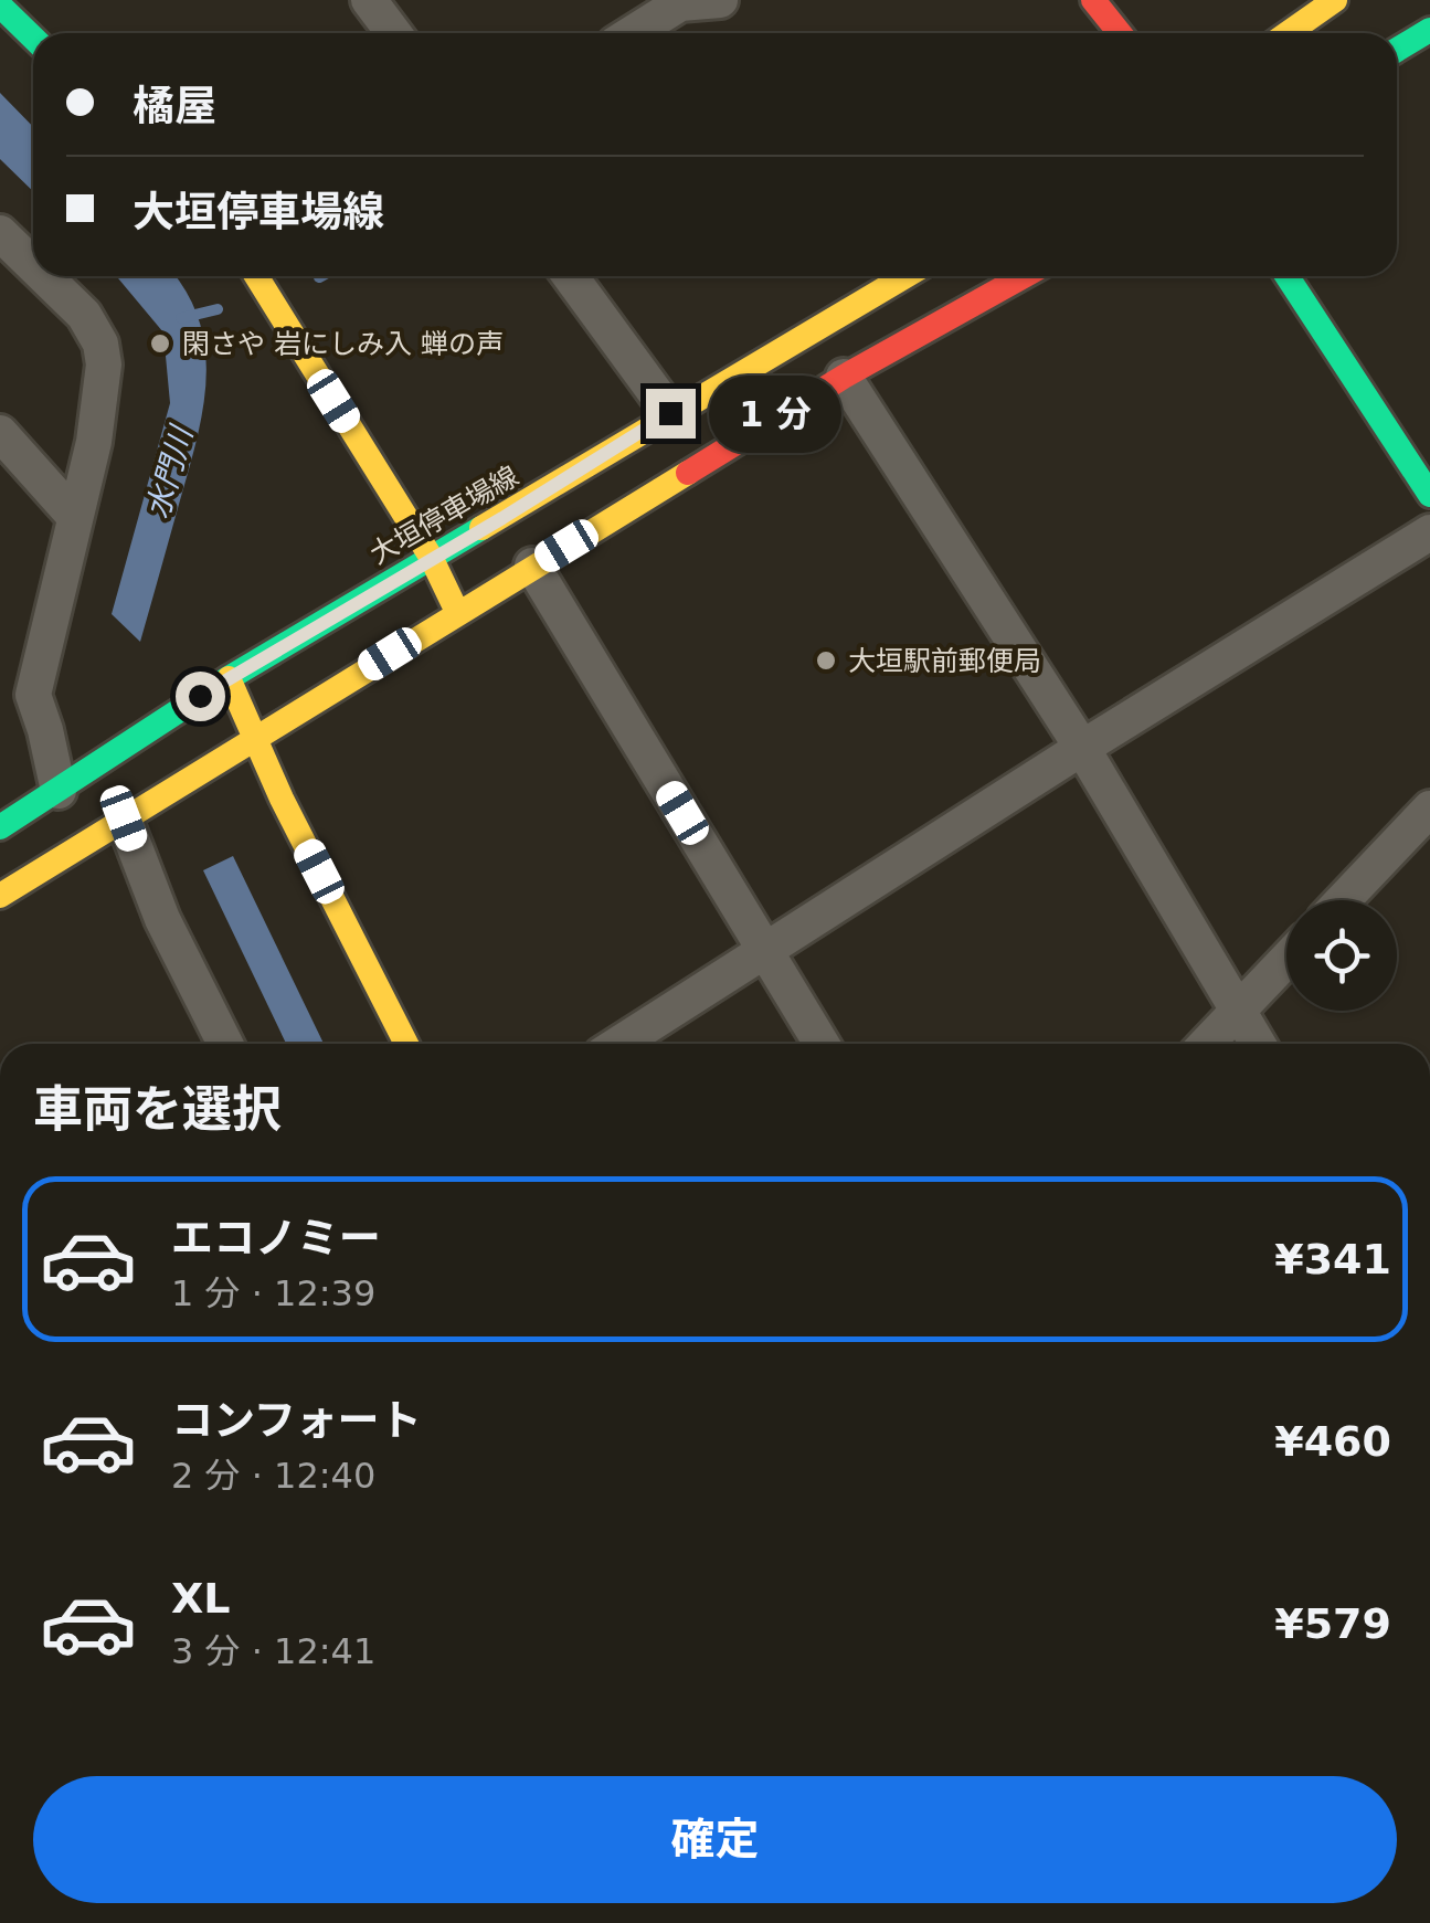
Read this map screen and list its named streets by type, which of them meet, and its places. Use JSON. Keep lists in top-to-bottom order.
{
  "streets": {
    "main road": ["大垣停車場線"]
  },
  "water": ["水門川"],
  "places": ["閑さや 岩にしみ入 蝉の声", "大垣駅前郵便局"],
  "page": {
    "banner": ["橘屋", "大垣停車場線"],
    "bubble": "1 分",
    "heading": "車両を選択",
    "list": [
      {
        "name": "エコノミー",
        "note": "1 分 · 12:39",
        "value": "¥341"
      },
      {
        "name": "コンフォート",
        "note": "2 分 · 12:40",
        "value": "¥460"
      },
      {
        "name": "XL",
        "note": "3 分 · 12:41",
        "value": "¥579"
      }
    ],
    "buttons": "確定"
  }
}
